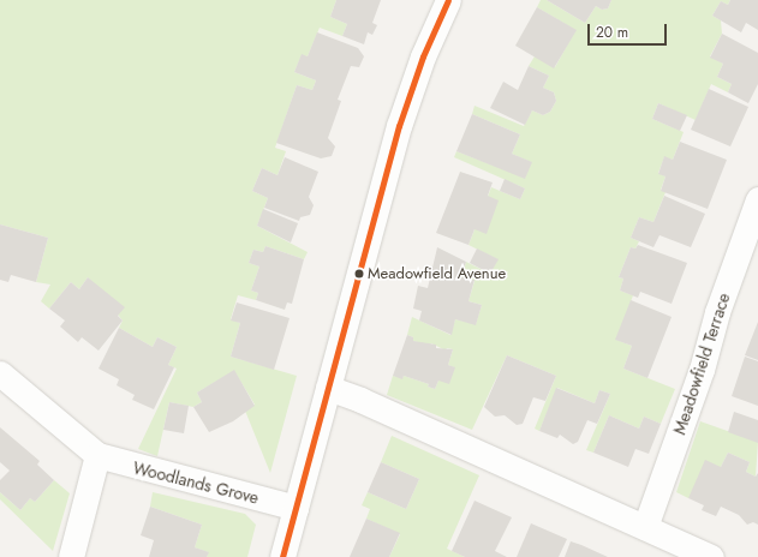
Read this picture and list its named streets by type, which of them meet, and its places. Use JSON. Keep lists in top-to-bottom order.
{
  "streets": {
    "street": ["Meadowfield Terrace", "Woodlands Grove"]
  },
  "places": ["Meadowfield Avenue"],
  "scale_bar": "20 m"
}
